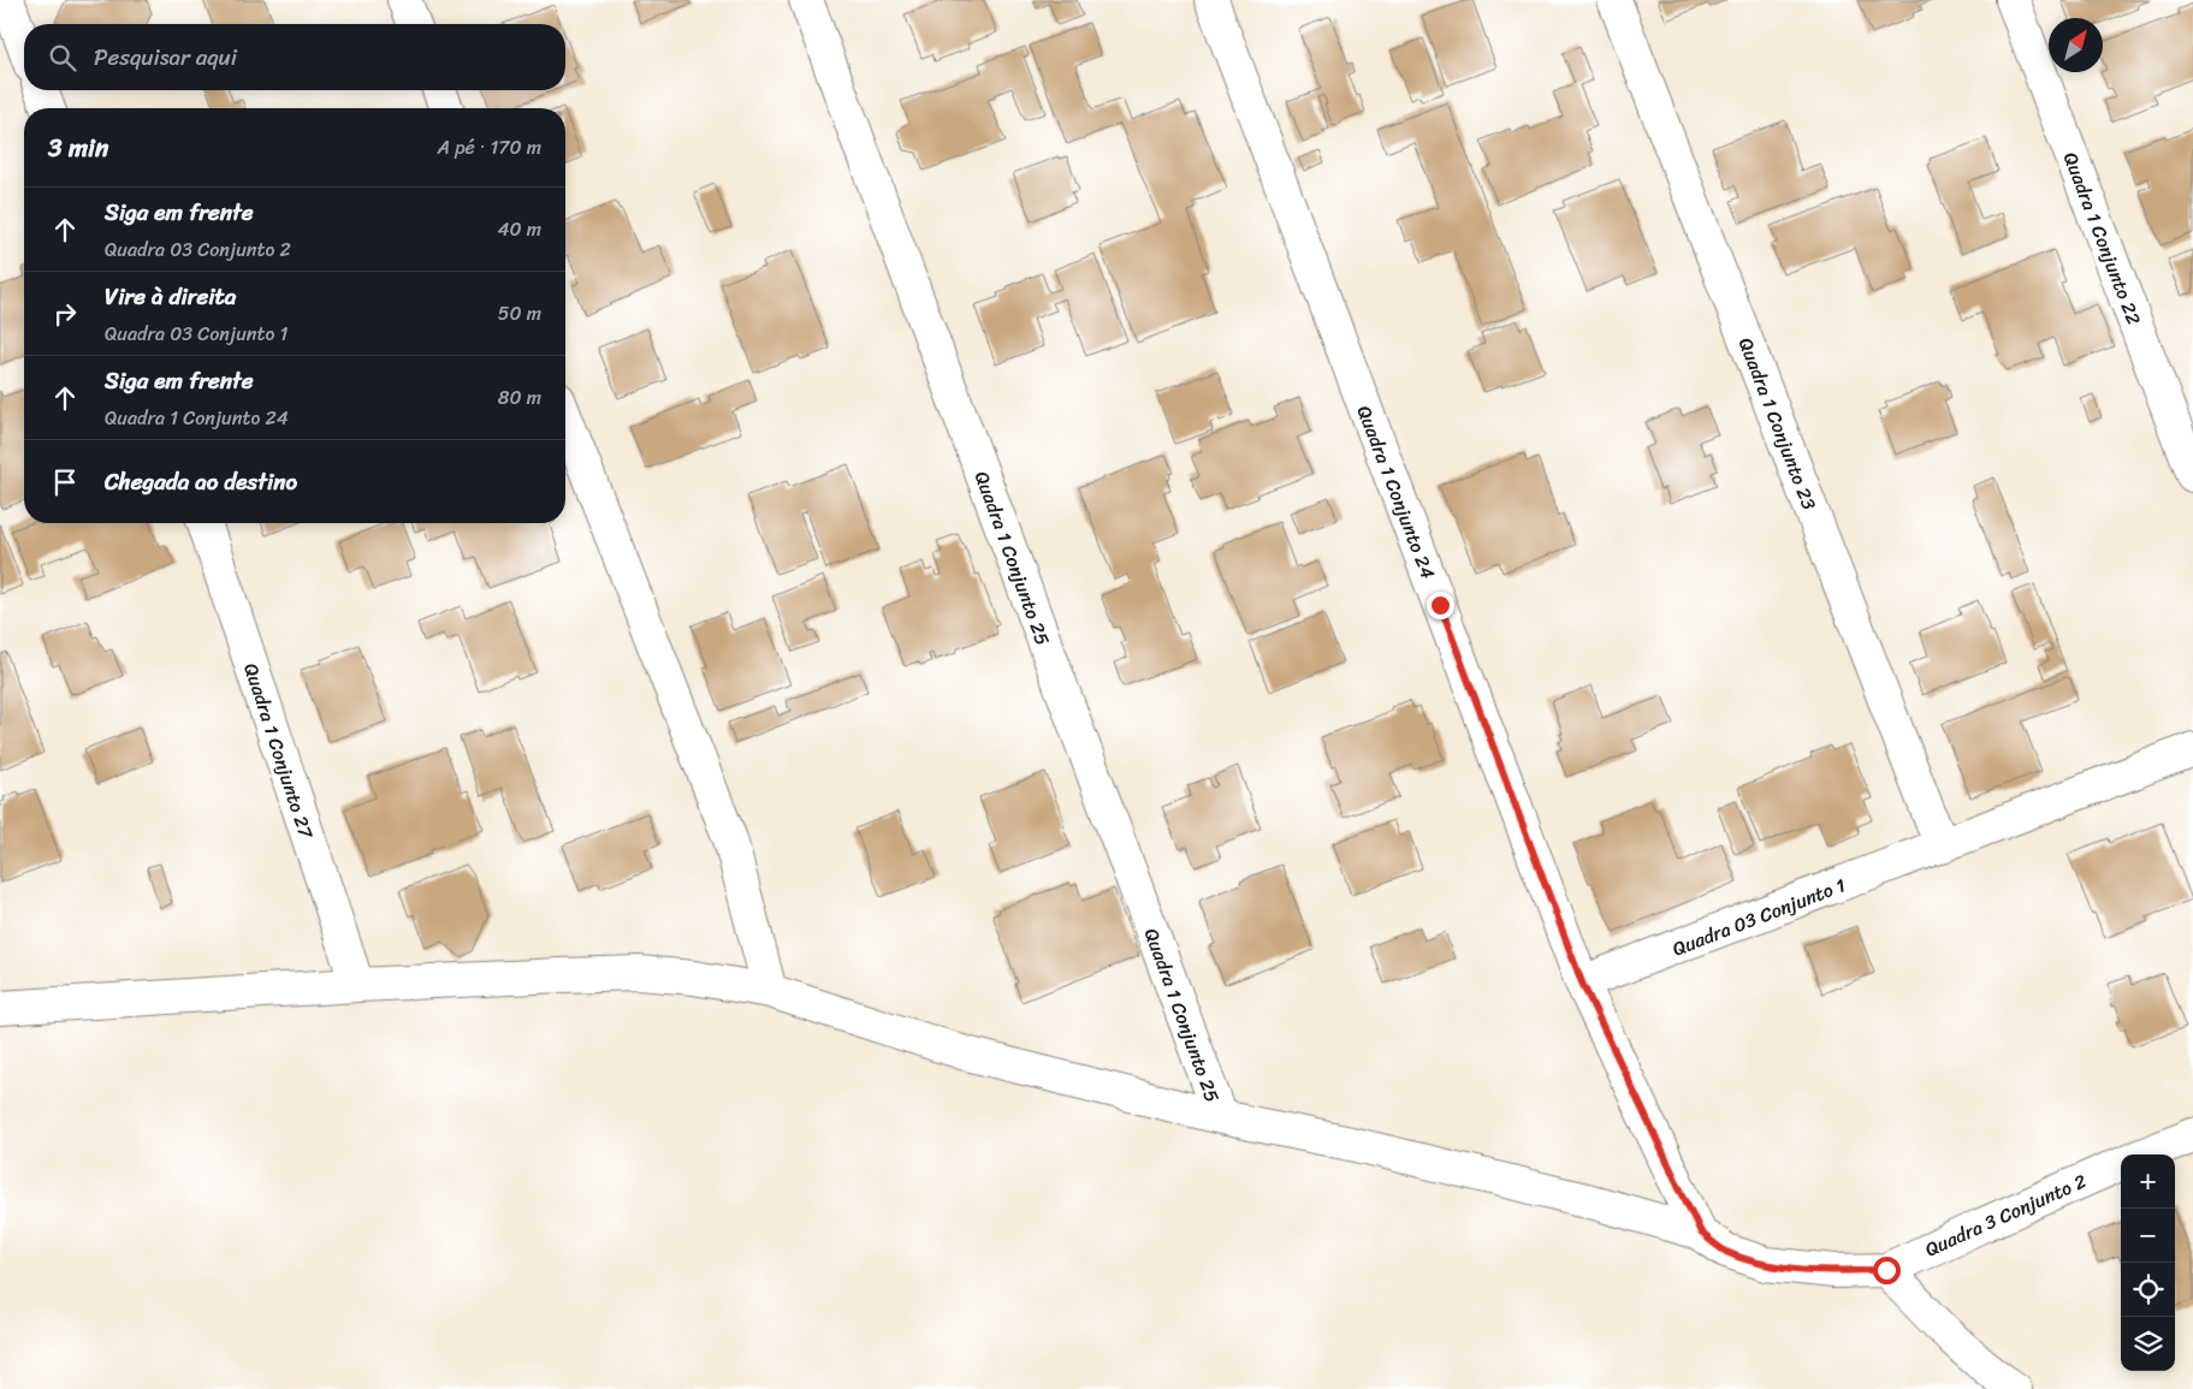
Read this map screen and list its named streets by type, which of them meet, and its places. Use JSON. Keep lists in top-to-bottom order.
{
  "streets": {
    "street": [
      "Quadra 1 Conjunto 22",
      "Quadra 1 Conjunto 23",
      "Quadra 1 Conjunto 24",
      "Quadra 1 Conjunto 25",
      "Quadra 1 Conjunto 27",
      "Quadra 03 Conjunto 1",
      "Quadra 3 Conjunto 2"
    ]
  },
  "crossings": [
    ["Quadra 1 Conjunto 23", "Quadra 03 Conjunto 1"],
    ["Quadra 1 Conjunto 24", "Quadra 03 Conjunto 1"]
  ],
  "north": "top right",
  "page": {
    "search": "Pesquisar aqui",
    "heading": ["3 min", "A pé · 170 m"],
    "list": [
      ["Siga em frente", "Quadra 03 Conjunto 2", "40 m"],
      ["Vire à direita", "Quadra 03 Conjunto 1", "50 m"],
      ["Siga em frente", "Quadra 1 Conjunto 24", "80 m"],
      "Chegada ao destino"
    ],
    "map_buttons": ["+", "−"]
  }
}
